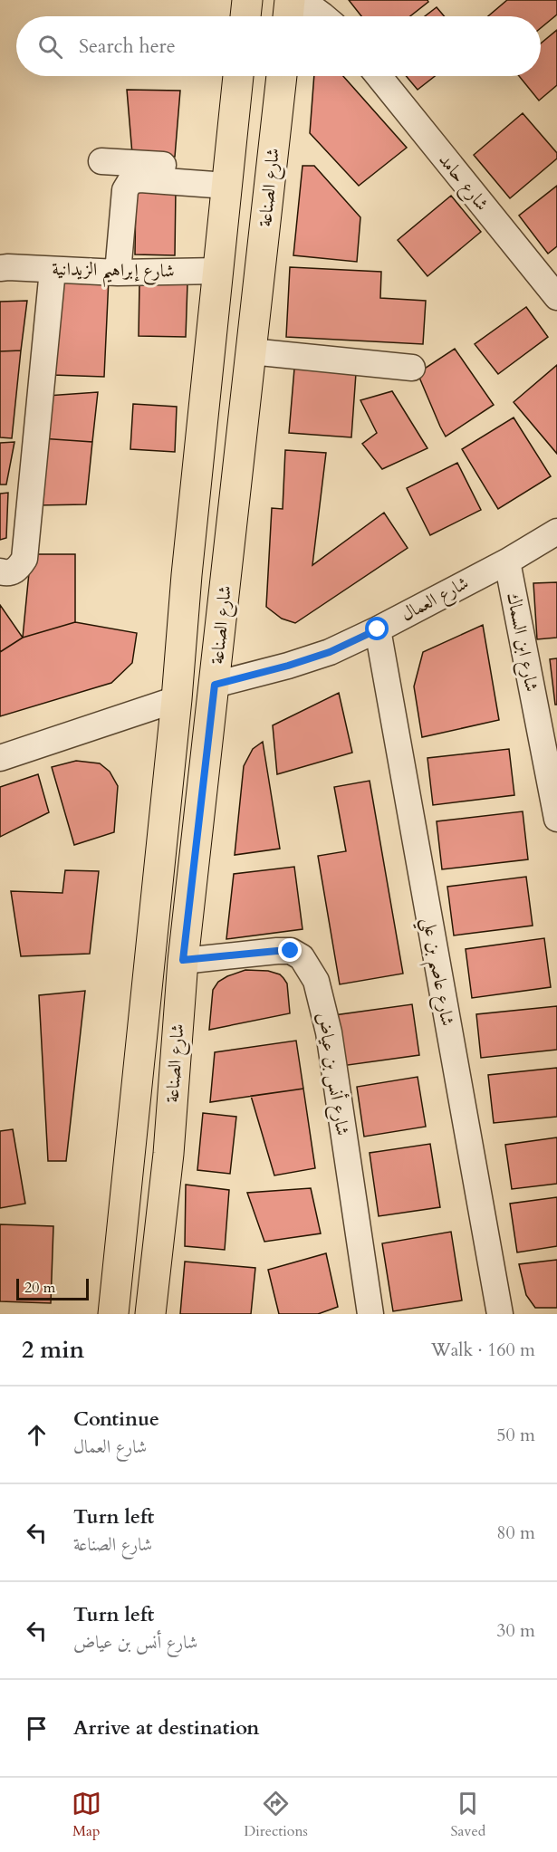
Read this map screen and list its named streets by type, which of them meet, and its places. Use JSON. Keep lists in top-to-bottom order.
{
  "streets": {
    "main road": ["شارع الصناعة"],
    "street": [
      "شارع حامد",
      "شارع إبراهيم الزيدانية",
      "شارع العمال",
      "شارع ابن السماك",
      "شارع عاصم بن علي",
      "شارع أنس بن عياض"
    ]
  },
  "crossings": [
    ["شارع الصناعة", "شارع إبراهيم الزيدانية"],
    ["شارع الصناعة", "شارع العمال"],
    ["شارع الصناعة", "شارع أنس بن عياض"],
    ["شارع العمال", "شارع ابن السماك"],
    ["شارع العمال", "شارع عاصم بن علي"]
  ],
  "scale_bar": "20 m",
  "page": {
    "search": "Search here",
    "scale": "20 m",
    "heading": ["2 min", "Walk · 160 m"],
    "list": [
      ["Continue", "شارع العمال", "50 m"],
      ["Turn left", "شارع الصناعة", "80 m"],
      ["Turn left", "شارع أنس بن عياض", "30 m"],
      "Arrive at destination"
    ],
    "nav": ["Map", "Directions", "Saved"]
  }
}
